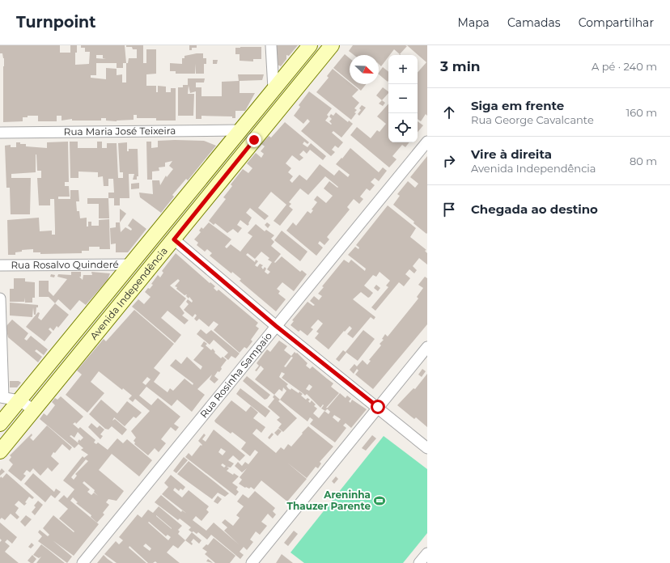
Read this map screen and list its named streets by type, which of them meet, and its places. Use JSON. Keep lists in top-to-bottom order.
{
  "streets": {
    "main road": ["Avenida Independência"],
    "street": ["Rua Maria José Teixeira", "Rua Rosalvo Quinderé", "Rua Rosinha Sampaio"]
  },
  "crossings": [
    ["Rua Maria José Teixeira", "Avenida Independência"],
    ["Rua Rosalvo Quinderé", "Avenida Independência"]
  ],
  "places": {
    "sports": ["Areninha Thauzer Parente"]
  },
  "north": "bottom right",
  "page": {
    "header": "Turnpoint",
    "nav": ["Mapa", "Camadas", "Compartilhar"],
    "heading": ["3 min", "A pé · 240 m"],
    "map_buttons": ["+", "−"],
    "list": [
      ["Siga em frente", "Rua George Cavalcante", "160 m"],
      ["Vire à direita", "Avenida Independência", "80 m"],
      "Chegada ao destino"
    ]
  }
}
